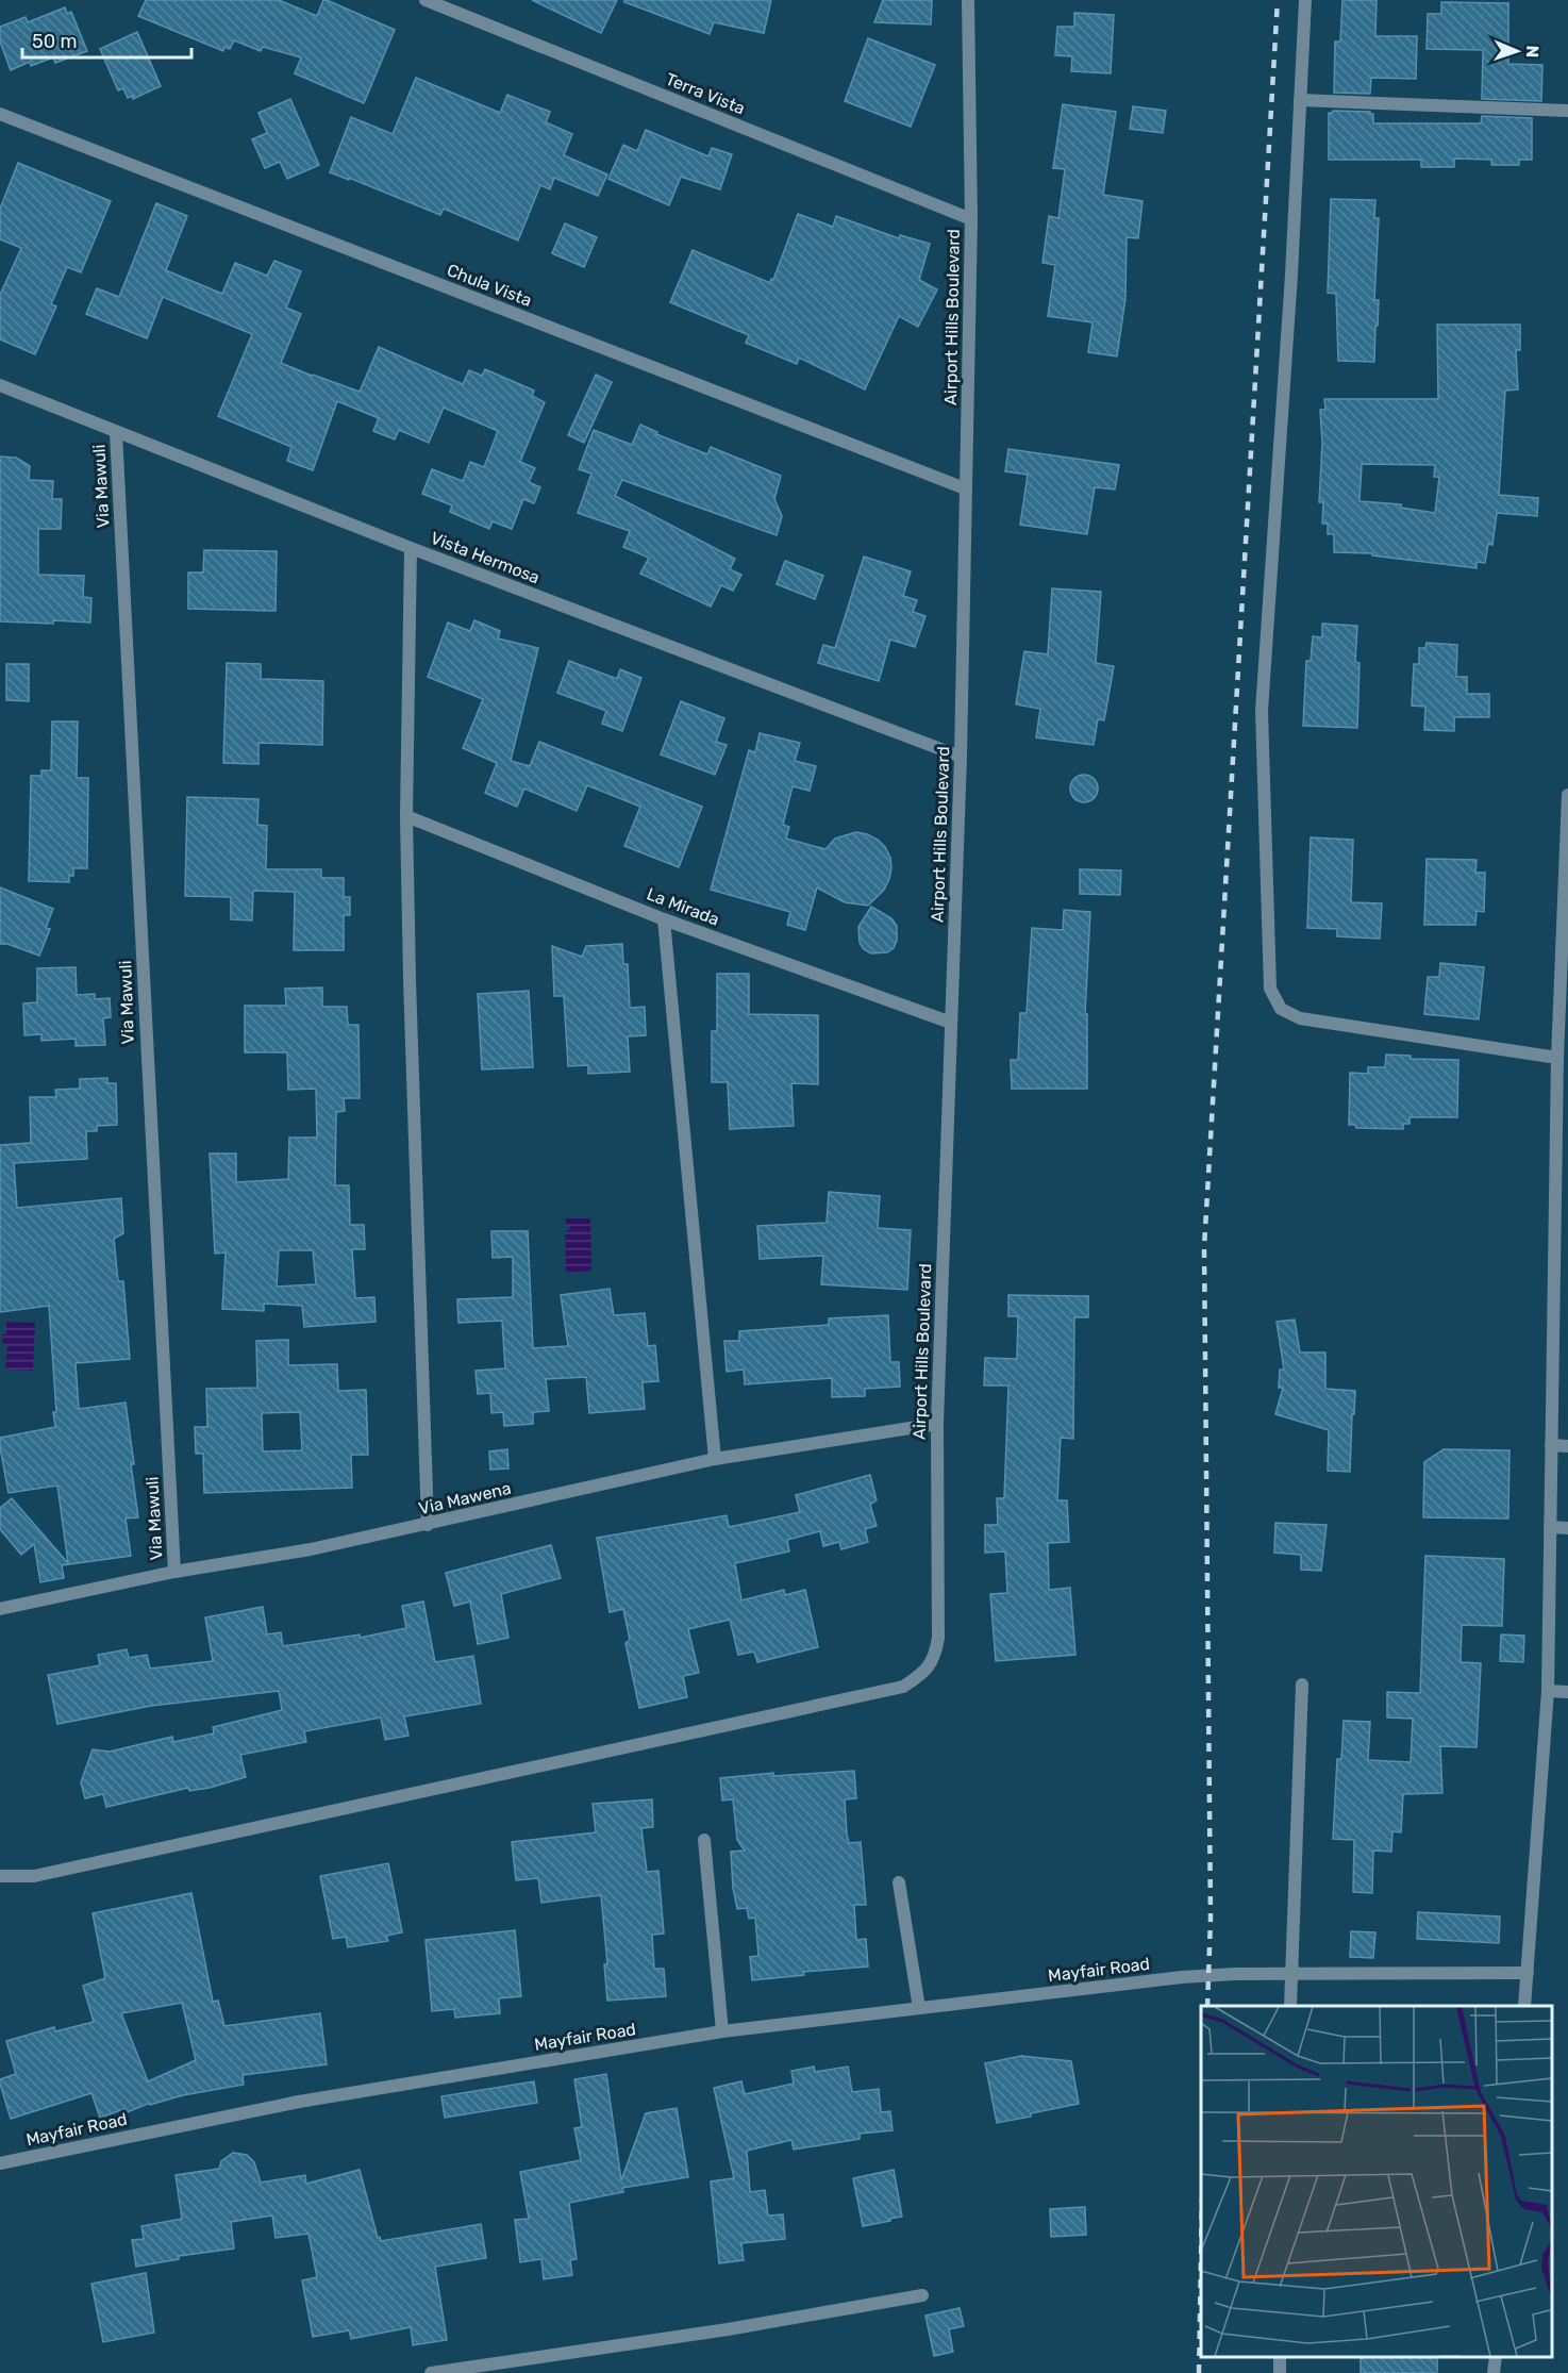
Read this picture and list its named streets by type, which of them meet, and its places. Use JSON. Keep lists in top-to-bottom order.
{
  "streets": {
    "street": [
      "Terra Vista",
      "Chula Vista",
      "Airport Hills Boulevard",
      "Via Mawuli",
      "Vista Hermosa",
      "La Mirada",
      "Via Mawena",
      "Mayfair Road"
    ]
  },
  "crossings": [
    ["Terra Vista", "Airport Hills Boulevard"],
    ["Chula Vista", "Airport Hills Boulevard"],
    ["Airport Hills Boulevard", "Vista Hermosa"],
    ["Airport Hills Boulevard", "La Mirada"],
    ["Airport Hills Boulevard", "Via Mawena"],
    ["Via Mawuli", "Vista Hermosa"],
    ["Via Mawuli", "Via Mawena"]
  ],
  "scale_bar": "50 m",
  "north": "right"
}
